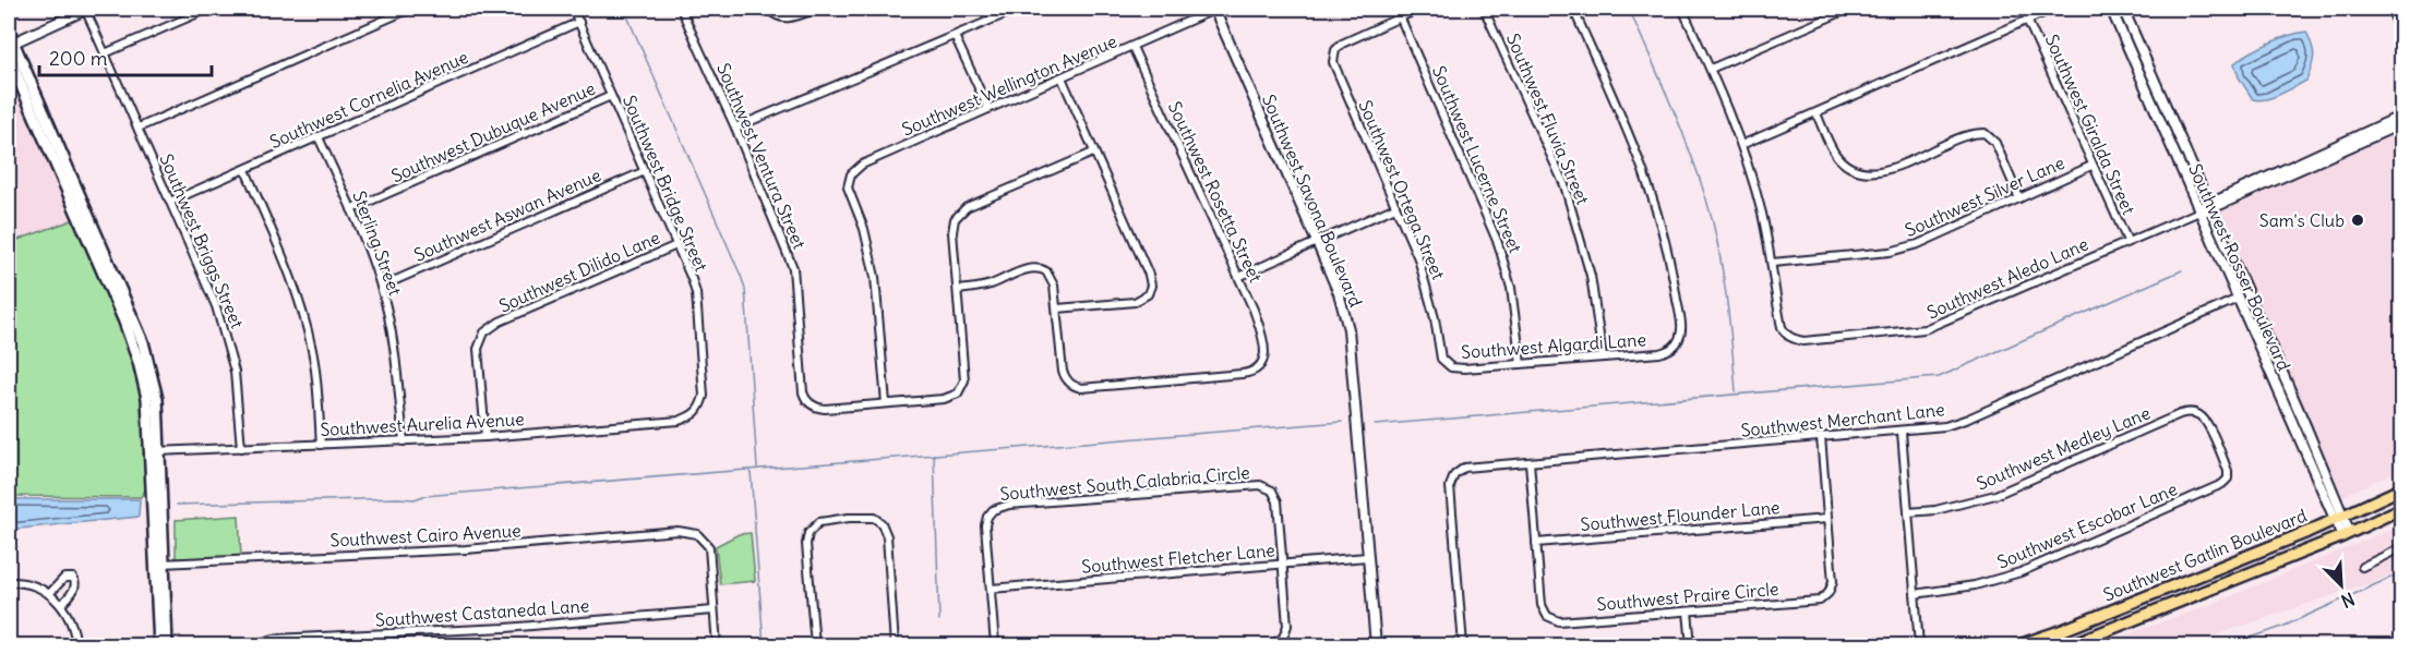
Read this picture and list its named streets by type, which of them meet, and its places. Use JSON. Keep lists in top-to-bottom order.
{
  "streets": {
    "main road": ["Southwest Gatlin Boulevard"],
    "street": [
      "Southwest Wellington Avenue",
      "Southwest Cornelia Avenue",
      "Southwest Fluvia Street",
      "Southwest Giralda Street",
      "Southwest Dubuque Avenue",
      "Southwest Ventura Street",
      "Southwest Lucerne Street",
      "Southwest Bridge Street",
      "Southwest Ortega Street",
      "Southwest Rosetta Street",
      "Southwest Silver Lane",
      "Southwest Savona Boulevard",
      "Southwest Aswan Avenue",
      "Southwest Briggs Street",
      "Sterling Street",
      "Southwest Rosser Boulevard",
      "Southwest Dilido Lane",
      "Southwest Aledo Lane",
      "Southwest Algardi Lane",
      "Southwest Merchant Lane",
      "Southwest Aurelia Avenue",
      "Southwest Medley Lane",
      "Southwest South Calabria Circle",
      "Southwest Flounder Lane",
      "Southwest Escobar Lane",
      "Southwest Cairo Avenue",
      "Southwest Fletcher Lane",
      "Southwest Praire Circle",
      "Southwest Castaneda Lane"
    ]
  },
  "crossings": [
    ["Southwest Wellington Avenue", "Southwest Ventura Street"],
    ["Southwest Wellington Avenue", "Southwest Rosetta Street"],
    ["Southwest Wellington Avenue", "Southwest Savona Boulevard"],
    ["Southwest Cornelia Avenue", "Southwest Bridge Street"],
    ["Southwest Cornelia Avenue", "Southwest Briggs Street"],
    ["Southwest Cornelia Avenue", "Sterling Street"],
    ["Southwest Fluvia Street", "Southwest Algardi Lane"],
    ["Southwest Giralda Street", "Southwest Silver Lane"],
    ["Southwest Giralda Street", "Southwest Aledo Lane"],
    ["Southwest Dubuque Avenue", "Southwest Bridge Street"],
    ["Southwest Dubuque Avenue", "Sterling Street"],
    ["Southwest Lucerne Street", "Southwest Ortega Street"],
    ["Southwest Lucerne Street", "Southwest Algardi Lane"],
    ["Southwest Bridge Street", "Southwest Aswan Avenue"],
    ["Southwest Bridge Street", "Southwest Dilido Lane"],
    ["Southwest Bridge Street", "Southwest Aurelia Avenue"],
    ["Southwest Ortega Street", "Southwest Algardi Lane"],
    ["Southwest Silver Lane", "Southwest Aledo Lane"],
    ["Southwest Savona Boulevard", "Southwest Fletcher Lane"],
    ["Southwest Aswan Avenue", "Sterling Street"],
    ["Southwest Briggs Street", "Southwest Aurelia Avenue"],
    ["Sterling Street", "Southwest Aurelia Avenue"],
    ["Southwest Rosser Boulevard", "Southwest Aledo Lane"],
    ["Southwest Rosser Boulevard", "Southwest Merchant Lane"],
    ["Southwest Rosser Boulevard", "Southwest Gatlin Boulevard"],
    ["Southwest Dilido Lane", "Southwest Aurelia Avenue"],
    ["Southwest Merchant Lane", "Southwest Praire Circle"],
    ["Southwest Medley Lane", "Southwest Escobar Lane"],
    ["Southwest South Calabria Circle", "Southwest Fletcher Lane"],
    ["Southwest Flounder Lane", "Southwest Praire Circle"],
    ["Southwest Cairo Avenue", "Southwest Castaneda Lane"]
  ],
  "places": ["Sam's Club"],
  "scale_bar": "200 m",
  "north": "bottom right"
}
